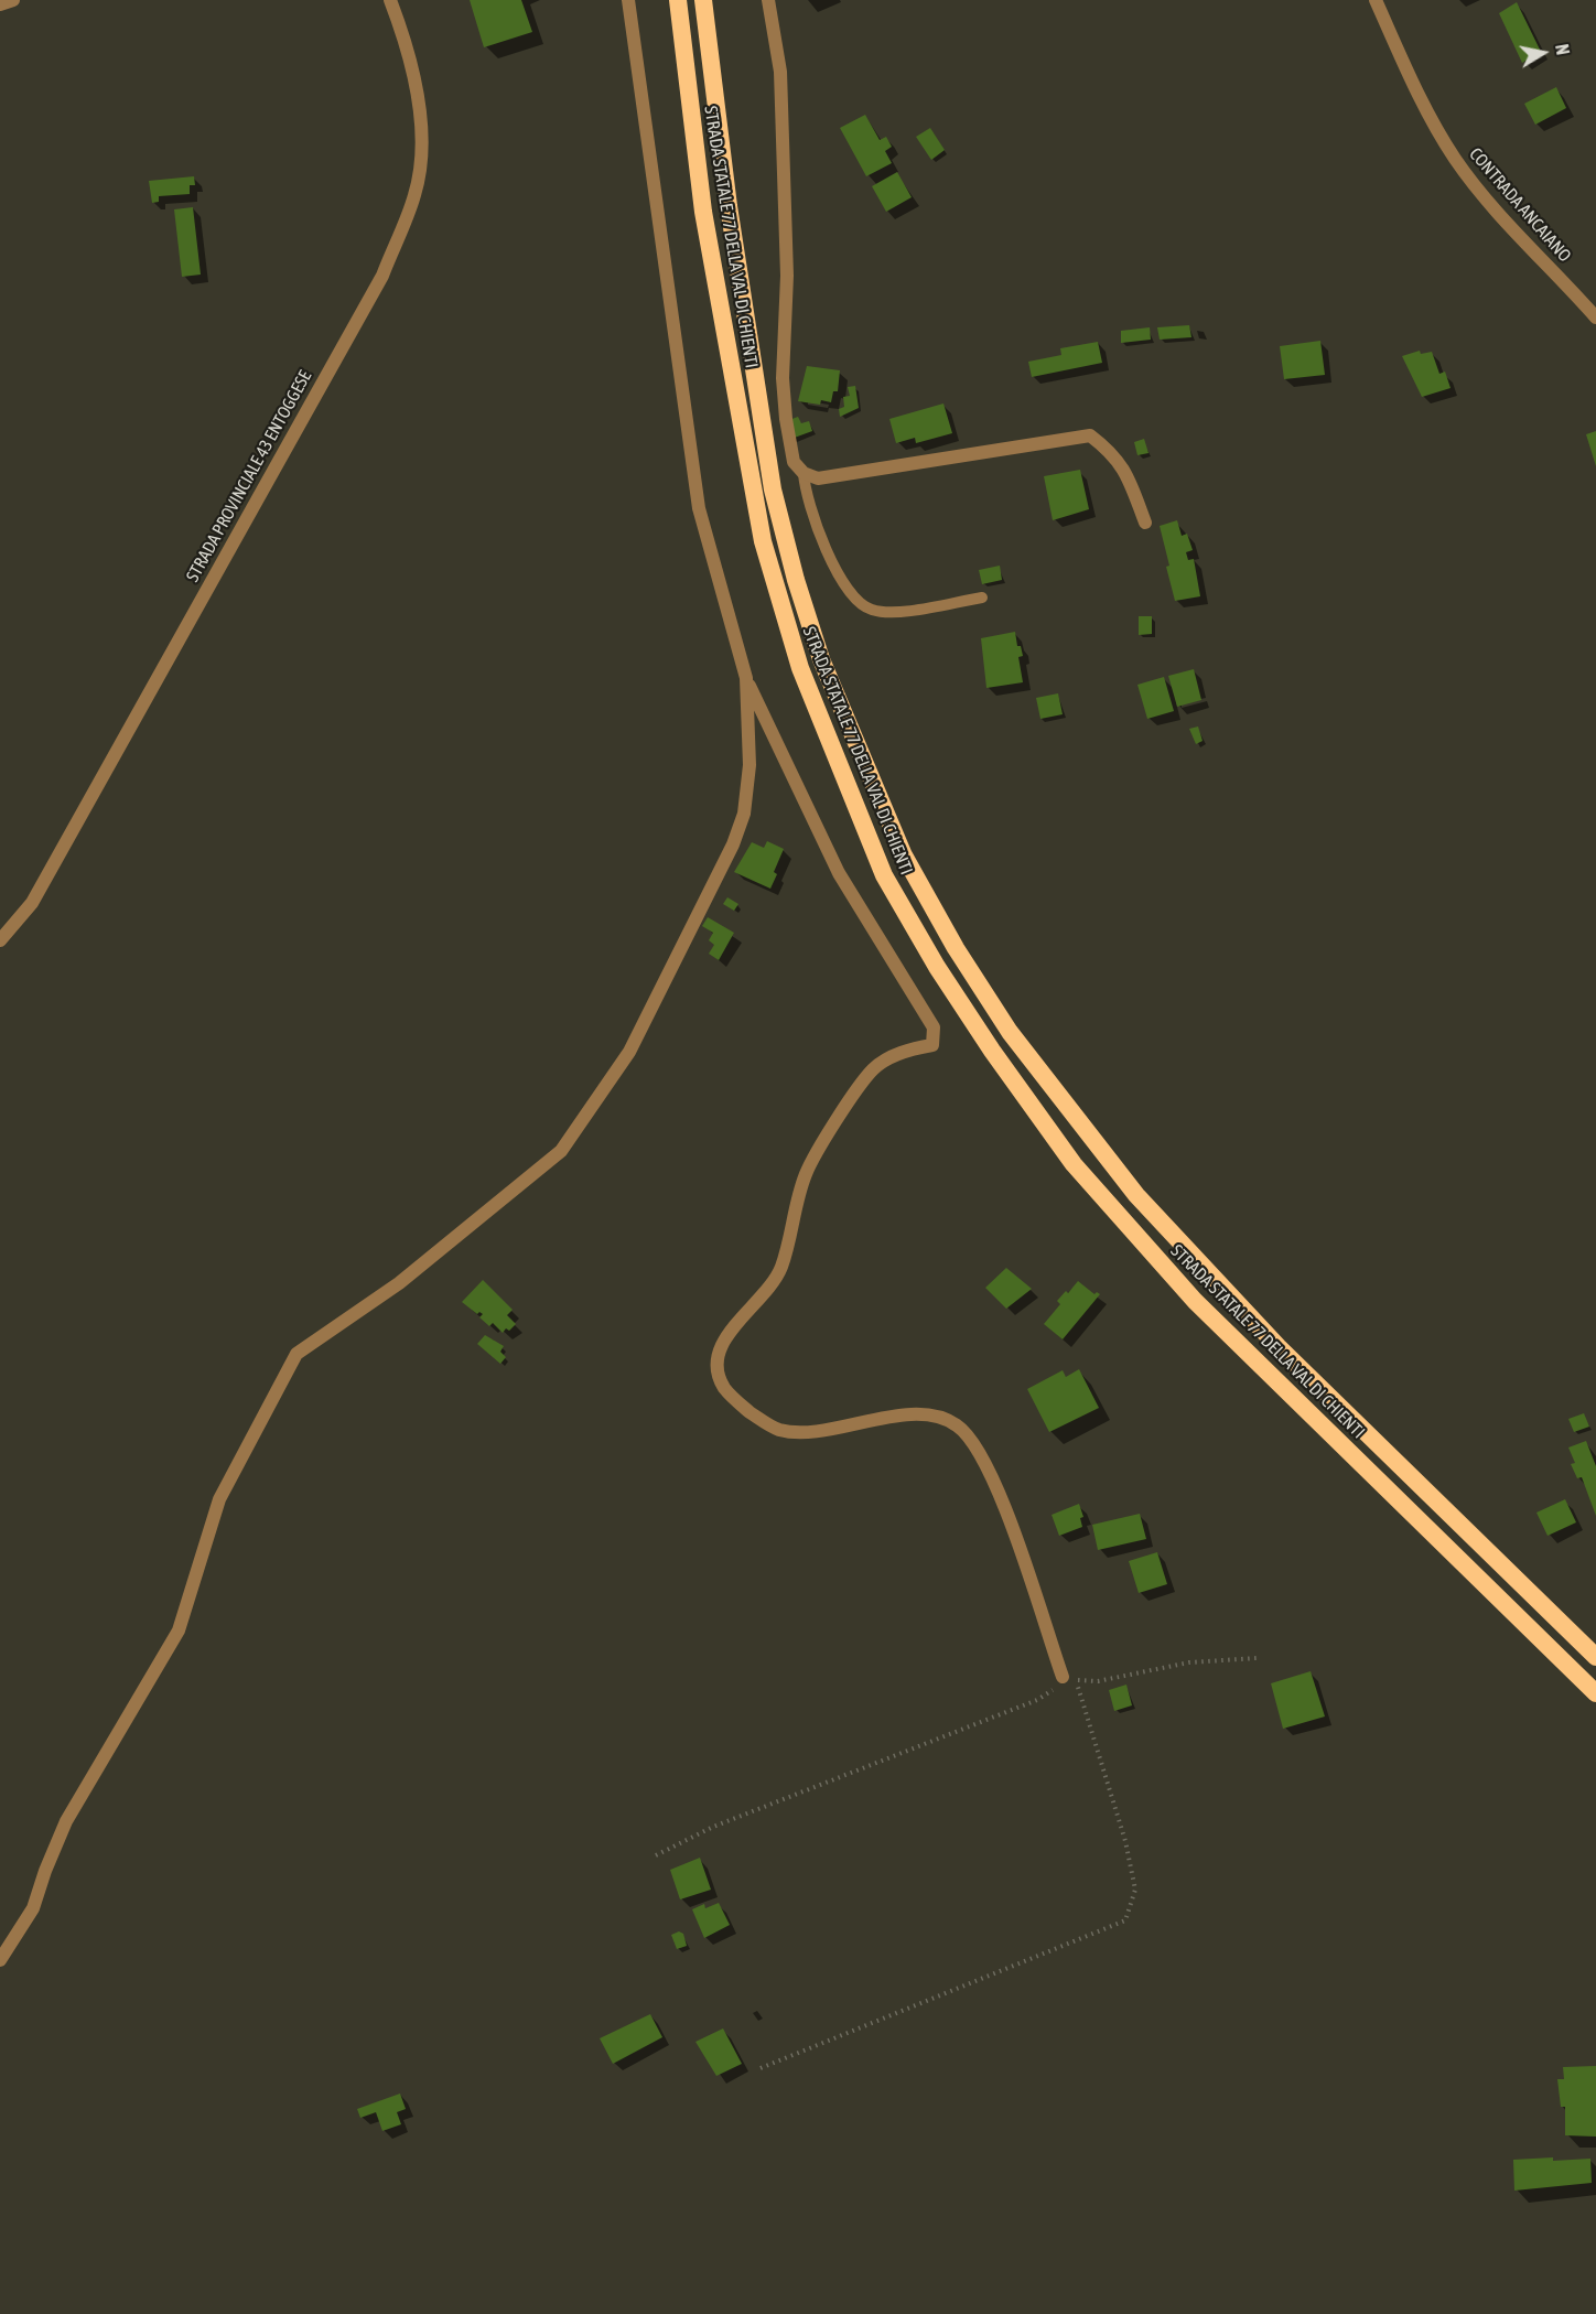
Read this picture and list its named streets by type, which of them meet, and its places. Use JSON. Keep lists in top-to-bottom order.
{
  "streets": {
    "highway": ["STRADA STATALE 77 DELLA VAL DI CHIENTI"],
    "street": ["CONTRADA ANCAIANO", "STRADA PROVINCIALE 43 ENTOGGESE"]
  },
  "north": "right"
}
